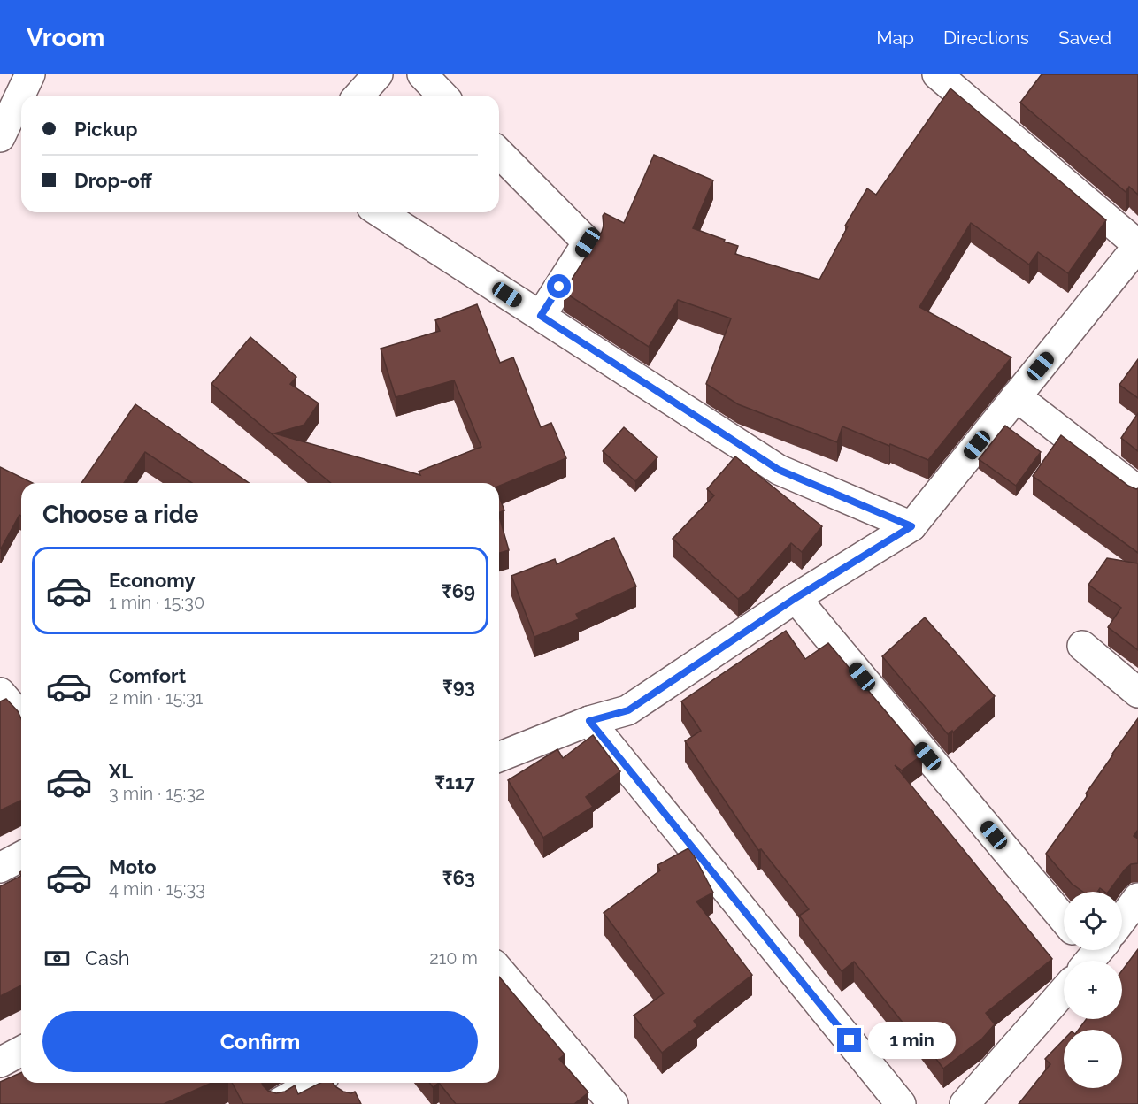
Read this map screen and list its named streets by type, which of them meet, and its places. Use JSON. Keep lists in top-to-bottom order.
{
  "page": {
    "header": "Vroom",
    "nav": ["Map", "Directions", "Saved"],
    "banner": ["Pickup", "Drop-off"],
    "heading": "Choose a ride",
    "list": [
      {
        "name": "Economy",
        "note": "1 min · 15:30",
        "value": "₹69"
      },
      {
        "name": "Comfort",
        "note": "2 min · 15:31",
        "value": "₹93"
      },
      {
        "name": "XL",
        "note": "3 min · 15:32",
        "value": "₹117"
      },
      {
        "name": "Moto",
        "note": "4 min · 15:33",
        "value": "₹63"
      }
    ],
    "map_buttons": ["+", "−"],
    "pay": ["Cash", "210 m"],
    "buttons": "Confirm",
    "bubble": "1 min"
  }
}
